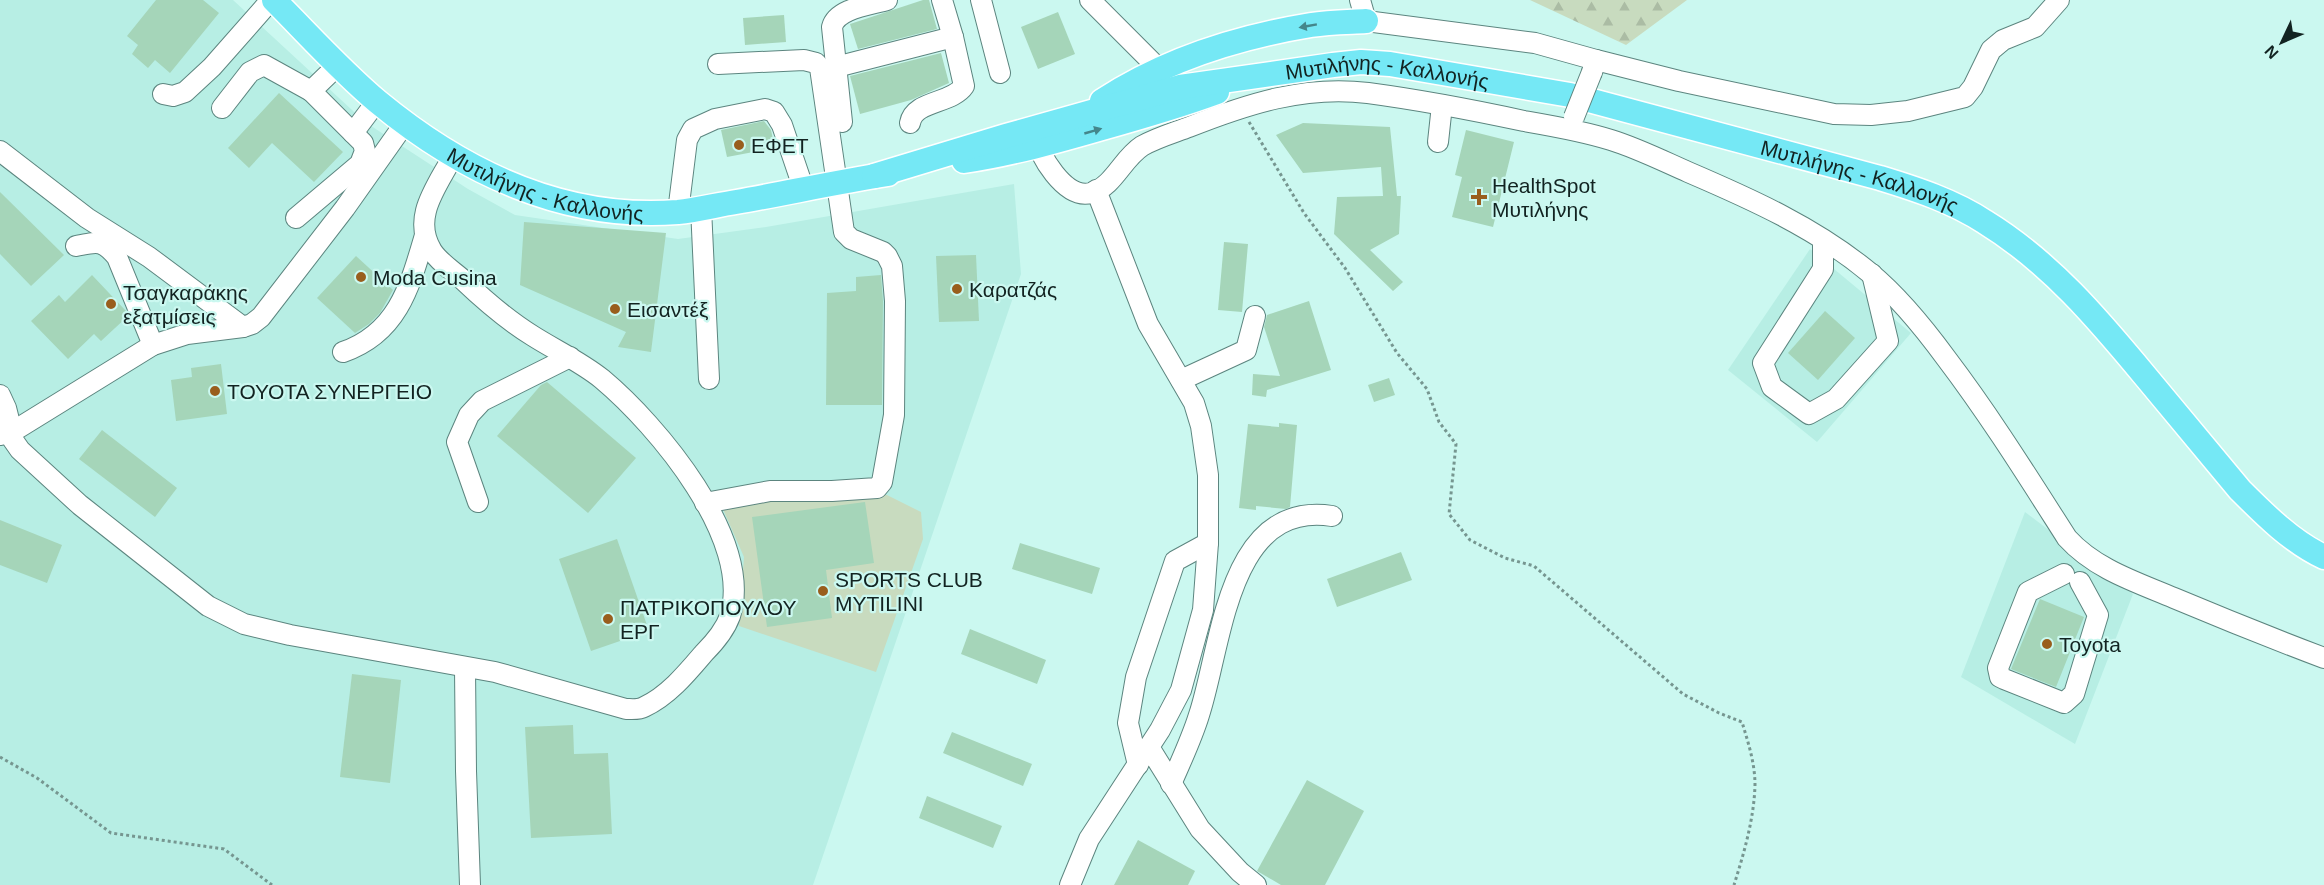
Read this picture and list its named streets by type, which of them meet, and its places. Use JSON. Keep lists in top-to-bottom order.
{
  "streets": {
    "main road": ["Μυτιλήνης - Καλλονής"]
  },
  "places": {
    "other": [
      "ΕΦΕΤ",
      "Moda Cusina",
      "Καρατζάς",
      "Τσαγκαράκης εξατμίσεις",
      "Εισαντέξ",
      "ΤΟΥΟΤΑ ΣΥΝΕΡΓΕΙΟ",
      "SPORTS CLUB MYTILINI",
      "ΠΑΤΡΙΚΟΠΟΥΛΟΥ ΕΡΓ",
      "Toyota"
    ],
    "health": ["HealthSpot Μυτιλήνης"]
  },
  "north": "bottom left"
}
